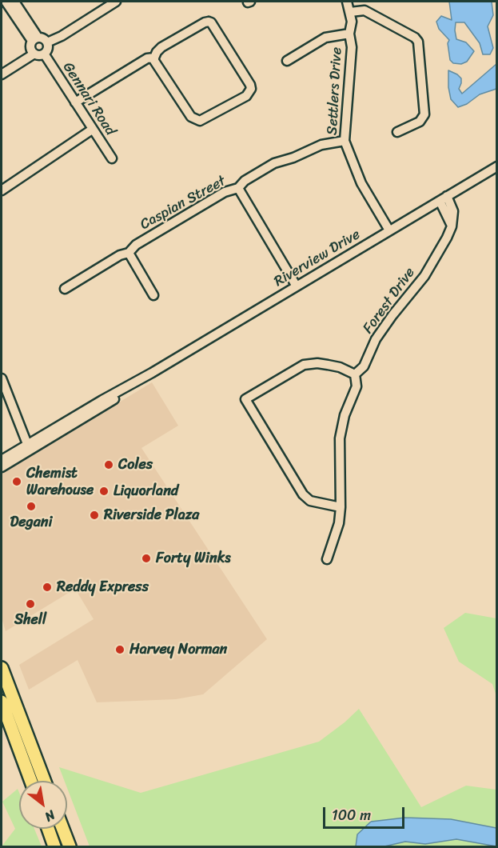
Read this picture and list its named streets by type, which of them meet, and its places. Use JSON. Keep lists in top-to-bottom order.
{
  "streets": {
    "street": [
      "Settlers Drive",
      "Gennari Road",
      "Caspian Street",
      "Riverview Drive",
      "Forest Drive"
    ]
  },
  "crossings": [
    ["Settlers Drive", "Caspian Street"],
    ["Settlers Drive", "Riverview Drive"],
    ["Riverview Drive", "Forest Drive"]
  ],
  "places": [
    "Coles",
    "Chemist Warehouse",
    "Liquorland",
    "Degani",
    "Riverside Plaza",
    "Forty Winks",
    "Reddy Express",
    "Shell",
    "Harvey Norman"
  ],
  "scale_bar": "100 m",
  "north": "bottom right"
}
